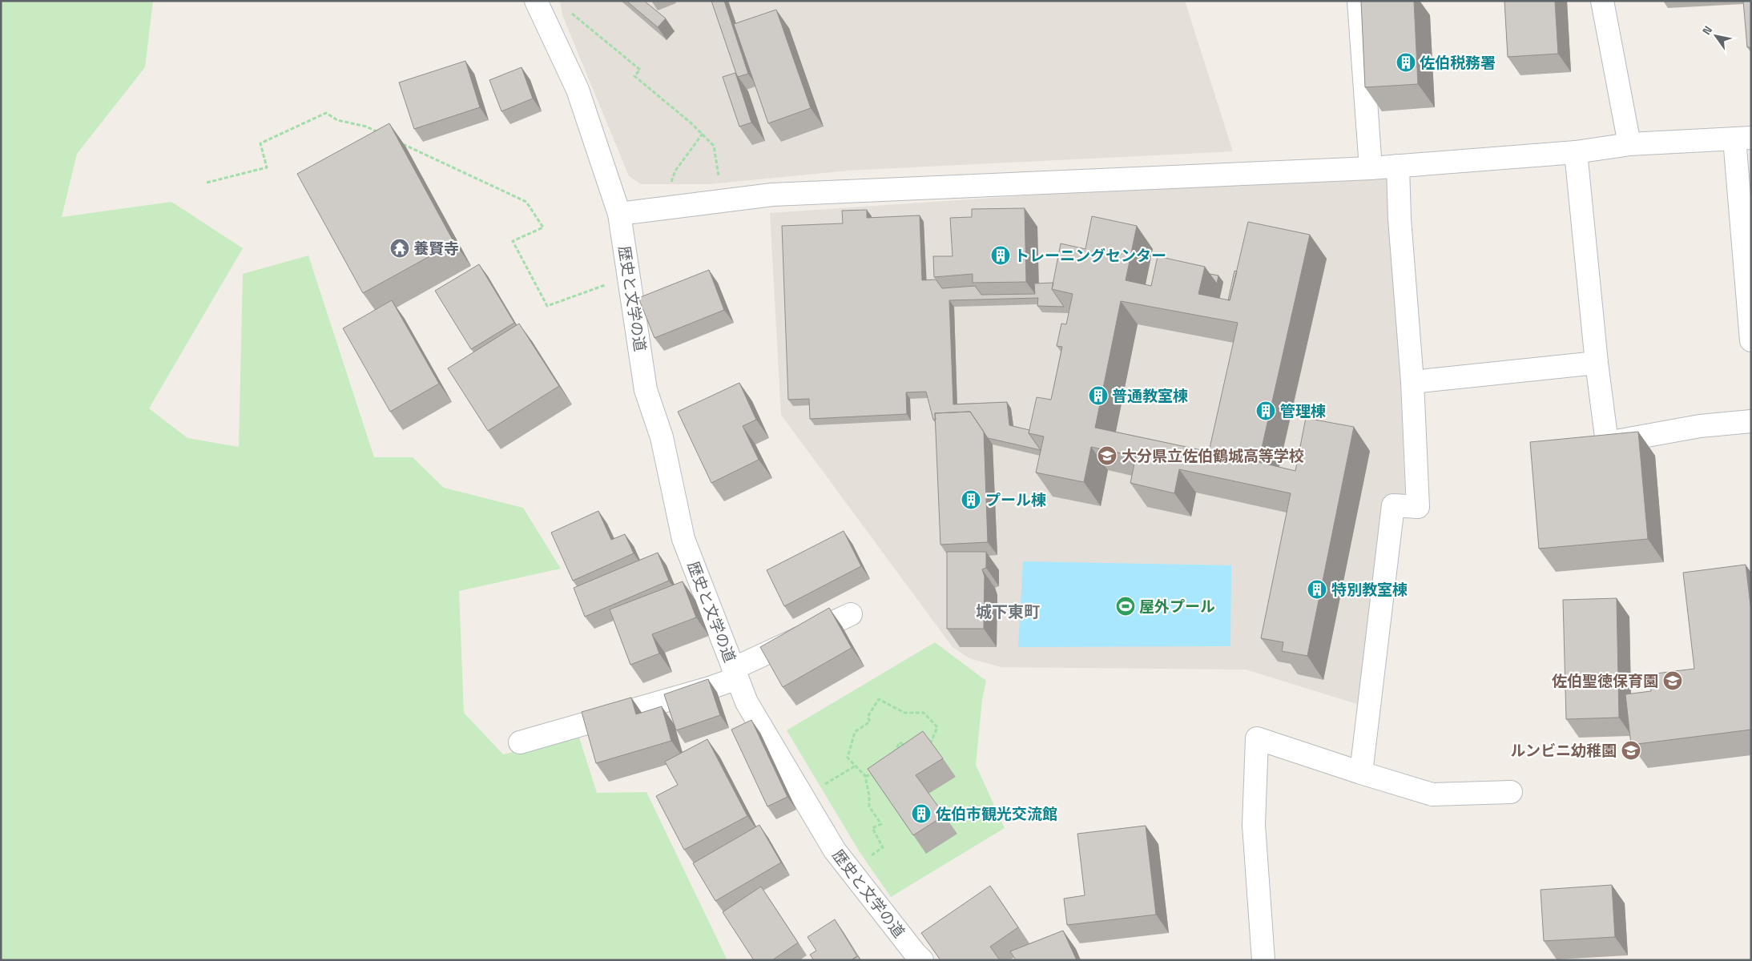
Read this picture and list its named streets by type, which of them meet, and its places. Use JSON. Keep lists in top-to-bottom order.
{
  "streets": {
    "street": ["歴史と文学の道"]
  },
  "districts": ["城下東町"],
  "places": {
    "building": [
      "佐伯税務署",
      "トレーニングセンター",
      "普通教室棟",
      "管理棟",
      "プール棟",
      "特別教室棟",
      "佐伯市観光交流館"
    ],
    "temple": ["養賢寺"],
    "school or university": ["大分県立佐伯鶴城高等学校", "佐伯聖徳保育園", "ルンビニ幼稚園"],
    "sports": ["屋外プール"]
  },
  "north": "top left"
}
